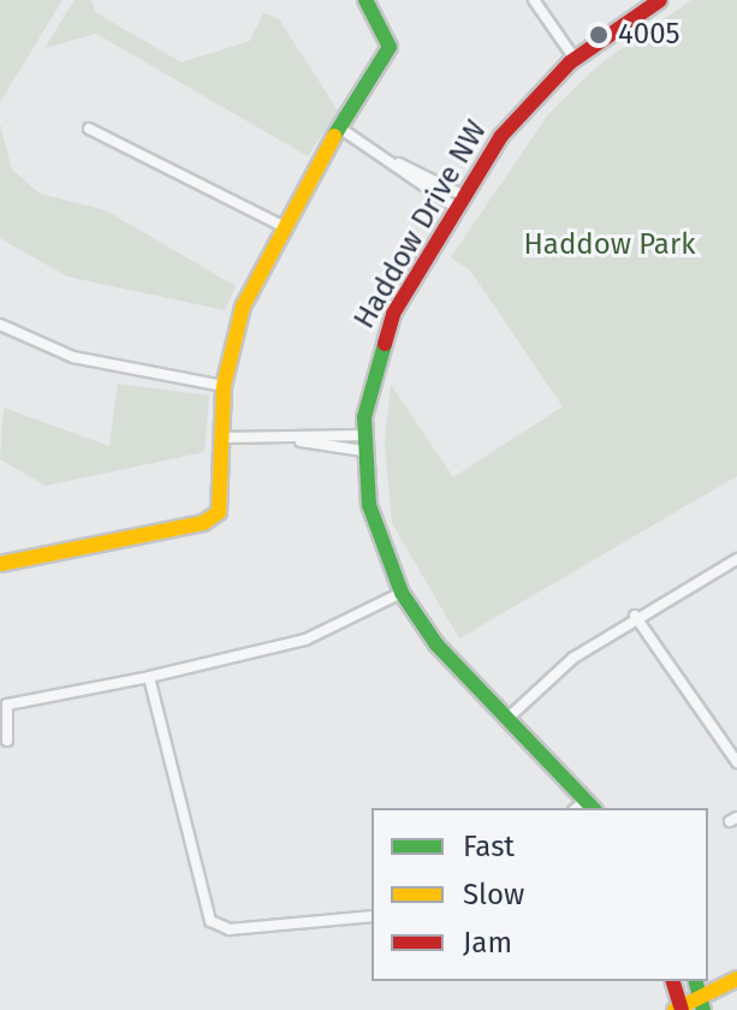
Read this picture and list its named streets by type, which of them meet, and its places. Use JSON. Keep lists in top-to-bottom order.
{
  "streets": {
    "street": ["Haddow Drive NW"]
  },
  "parks": ["Haddow Park"],
  "places": ["4005"],
  "legend": ["Fast", "Slow", "Jam"]
}
